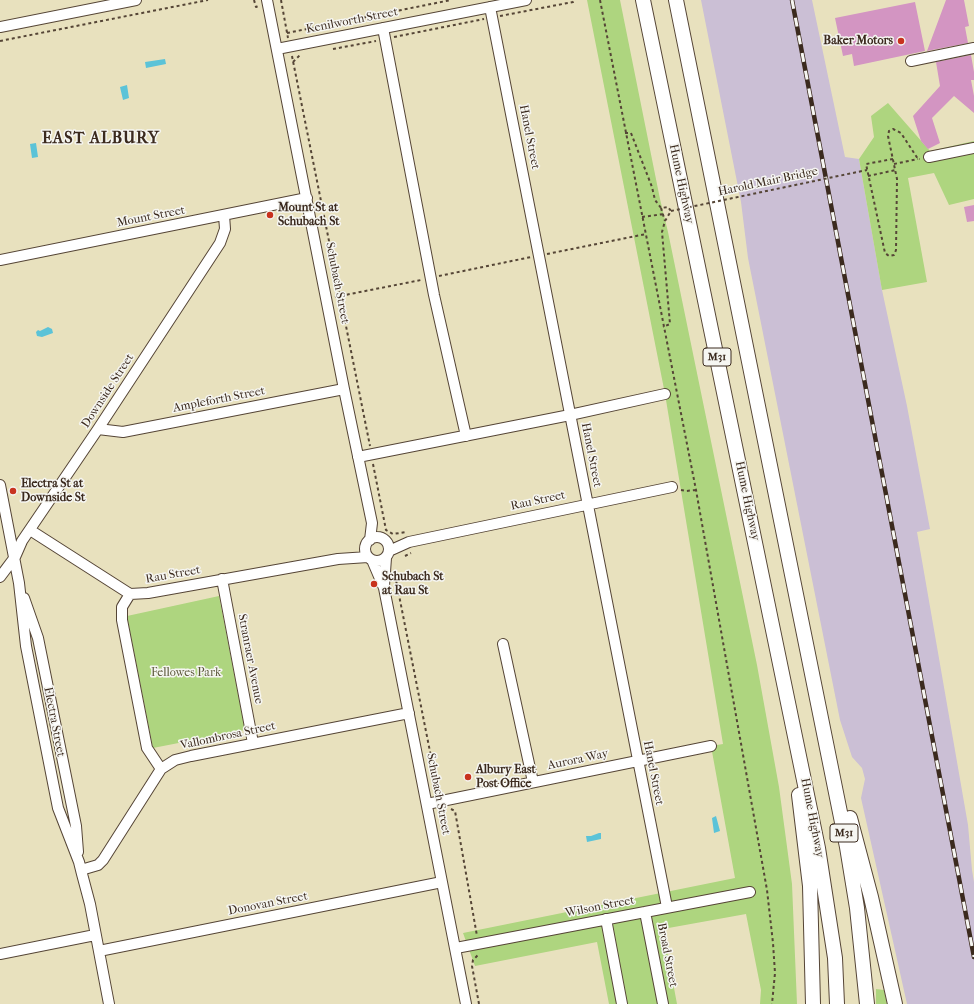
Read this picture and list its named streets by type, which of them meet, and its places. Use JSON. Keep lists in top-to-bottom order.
{
  "streets": {
    "highway": ["Hume Highway", "M31"],
    "street": [
      "Kenilworth Street",
      "Hanel Street",
      "Mount Street",
      "Schubach Street",
      "Downside Street",
      "Ampleforth Street",
      "Rau Street",
      "Stranraer Avenue",
      "Electra Street",
      "Vallombrosa Street",
      "Aurora Way",
      "Donovan Street",
      "Wilson Street",
      "Broad Street"
    ],
    "path": ["Harold Mair Bridge"]
  },
  "crossings": [
    ["Kenilworth Street", "Hanel Street"],
    ["Kenilworth Street", "Schubach Street"],
    ["Hanel Street", "Rau Street"],
    ["Hanel Street", "Aurora Way"],
    ["Hanel Street", "Wilson Street"],
    ["Mount Street", "Schubach Street"],
    ["Mount Street", "Downside Street"],
    ["Schubach Street", "Ampleforth Street"],
    ["Schubach Street", "Rau Street"],
    ["Schubach Street", "Vallombrosa Street"],
    ["Schubach Street", "Aurora Way"],
    ["Schubach Street", "Donovan Street"],
    ["Schubach Street", "Wilson Street"],
    ["Downside Street", "Ampleforth Street"],
    ["Downside Street", "Electra Street"],
    ["Rau Street", "Stranraer Avenue"],
    ["Stranraer Avenue", "Vallombrosa Street"],
    ["Electra Street", "Vallombrosa Street"],
    ["Electra Street", "Donovan Street"],
    ["Wilson Street", "Broad Street"]
  ],
  "districts": ["EAST ALBURY"],
  "parks": ["Fellowes Park"],
  "places": [
    "Baker Motors",
    "Mount St at Schubach St",
    "Electra St at Downside St",
    "Schubach St at Rau St",
    "Albury East Post Office"
  ]
}
